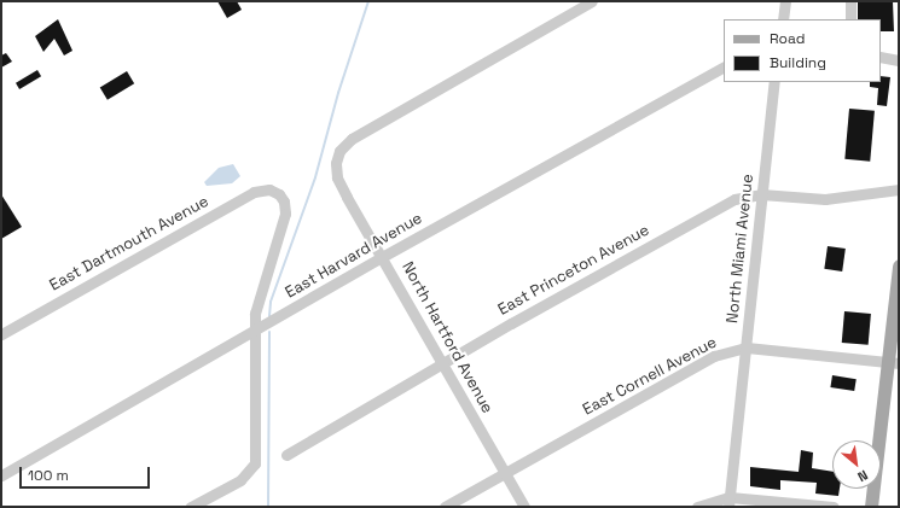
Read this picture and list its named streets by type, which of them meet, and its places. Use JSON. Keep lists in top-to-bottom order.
{
  "streets": {
    "street": [
      "East Dartmouth Avenue",
      "North Miami Avenue",
      "East Harvard Avenue",
      "East Princeton Avenue",
      "North Hartford Avenue",
      "East Cornell Avenue"
    ]
  },
  "crossings": [
    ["East Dartmouth Avenue", "East Harvard Avenue"],
    ["North Miami Avenue", "East Princeton Avenue"],
    ["North Miami Avenue", "East Cornell Avenue"],
    ["East Harvard Avenue", "North Hartford Avenue"],
    ["East Princeton Avenue", "North Hartford Avenue"],
    ["North Hartford Avenue", "East Cornell Avenue"]
  ],
  "legend": ["Road", "Building"],
  "scale_bar": "100 m",
  "north": "bottom right"
}
